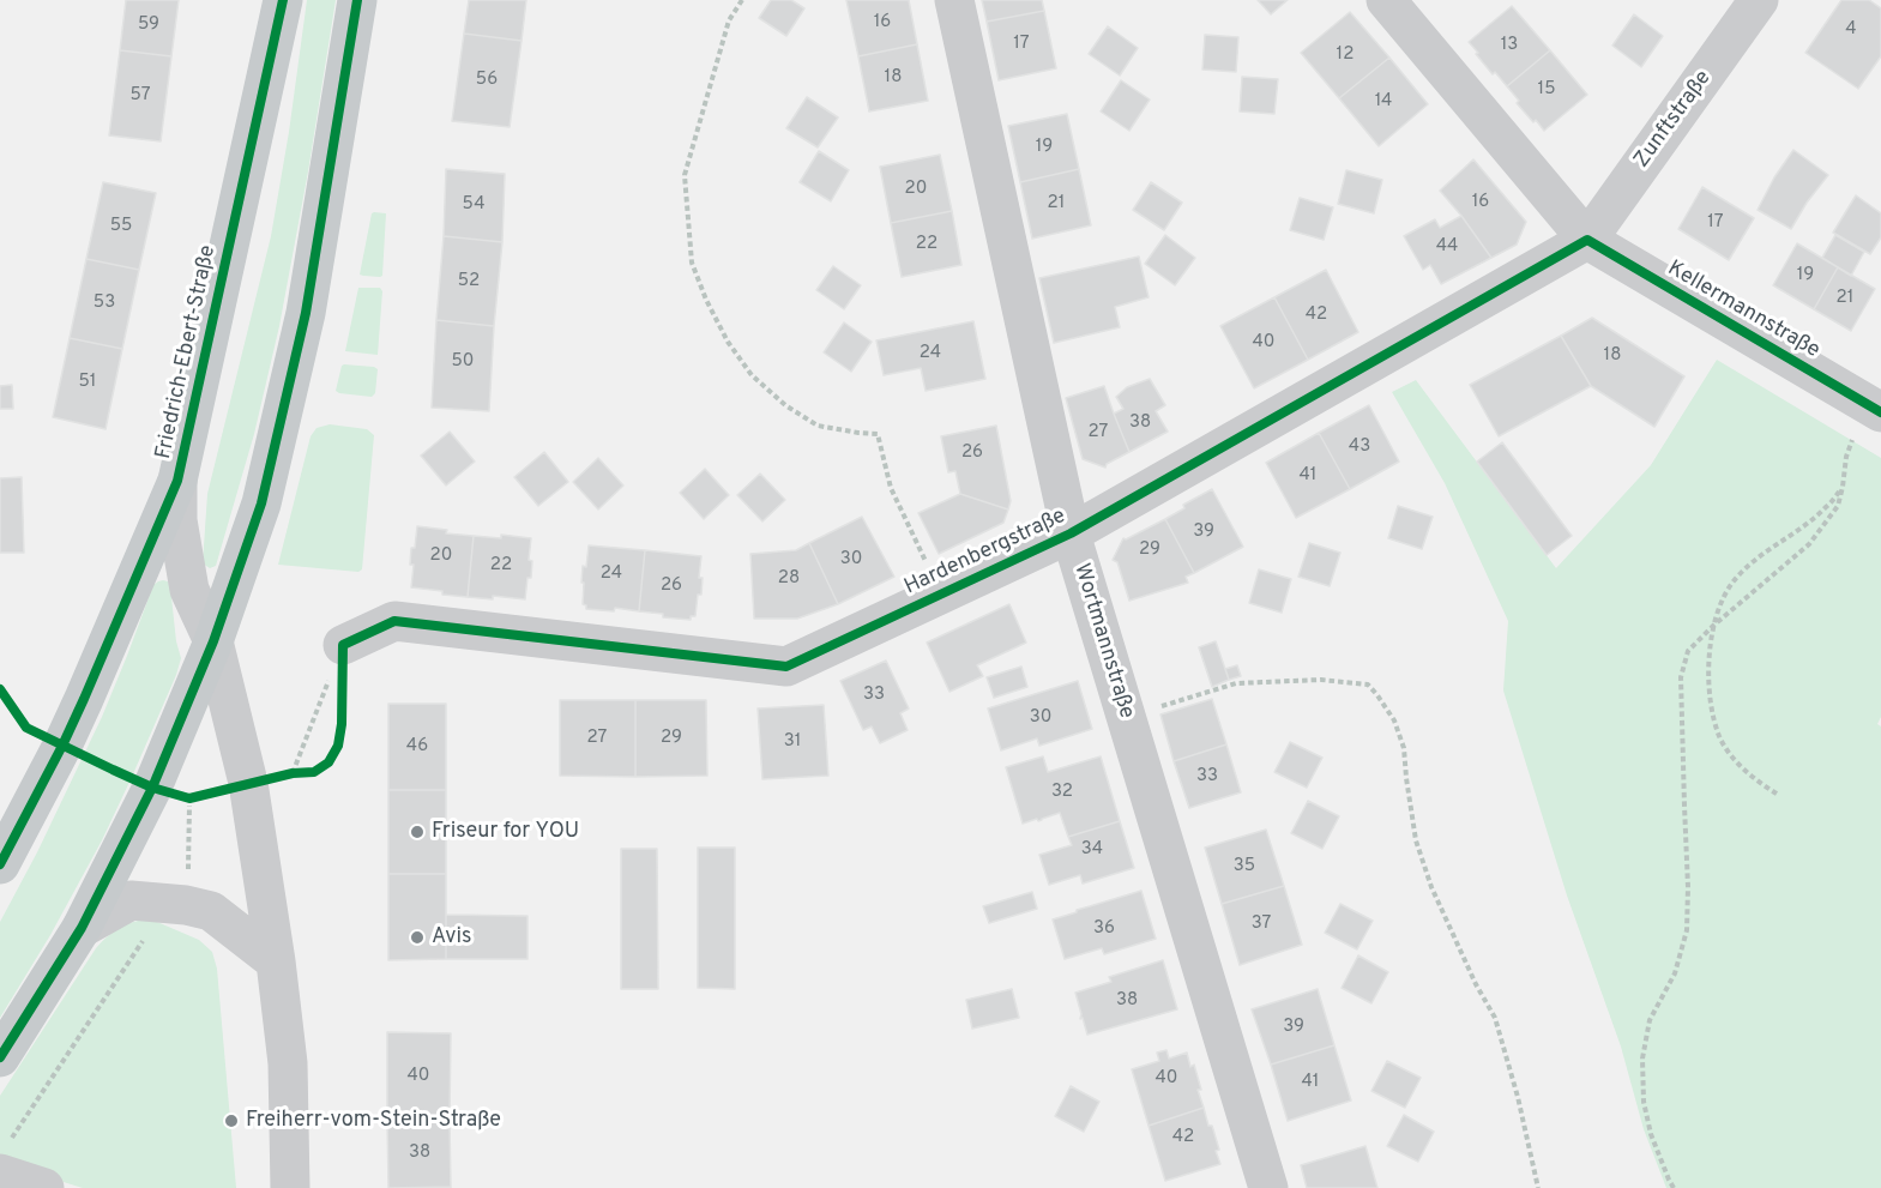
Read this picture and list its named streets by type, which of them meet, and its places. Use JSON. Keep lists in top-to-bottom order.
{
  "streets": {
    "main road": ["Friedrich-Ebert-Straße"],
    "street": [
      "Zunftstraße",
      "Kellermannstraße",
      "Hardenbergstraße",
      "Wortmannstraße"
    ]
  },
  "crossings": [
    ["Zunftstraße", "Kellermannstraße"],
    ["Zunftstraße", "Hardenbergstraße"],
    ["Kellermannstraße", "Hardenbergstraße"],
    ["Hardenbergstraße", "Wortmannstraße"]
  ],
  "places": ["Friseur for YOU", "Avis", "Freiherr-vom-Stein-Straße"],
  "house_numbers": [
    "16",
    "59",
    "4",
    "17",
    "13",
    "12",
    "18",
    "56",
    "15",
    "57",
    "14",
    "19",
    "20",
    "16",
    "21",
    "54",
    "17",
    "55",
    "22",
    "44",
    "19",
    "52",
    "21",
    "53",
    "42",
    "40",
    "24",
    "18",
    "50",
    "51",
    "38",
    "27",
    "43",
    "26",
    "41",
    "39",
    "29",
    "20",
    "30",
    "22",
    "24",
    "28",
    "26",
    "33",
    "30",
    "27",
    "29",
    "31",
    "46",
    "33",
    "32",
    "34",
    "35",
    "37",
    "36",
    "38",
    "39",
    "40",
    "40",
    "41",
    "42",
    "38"
  ]
}
